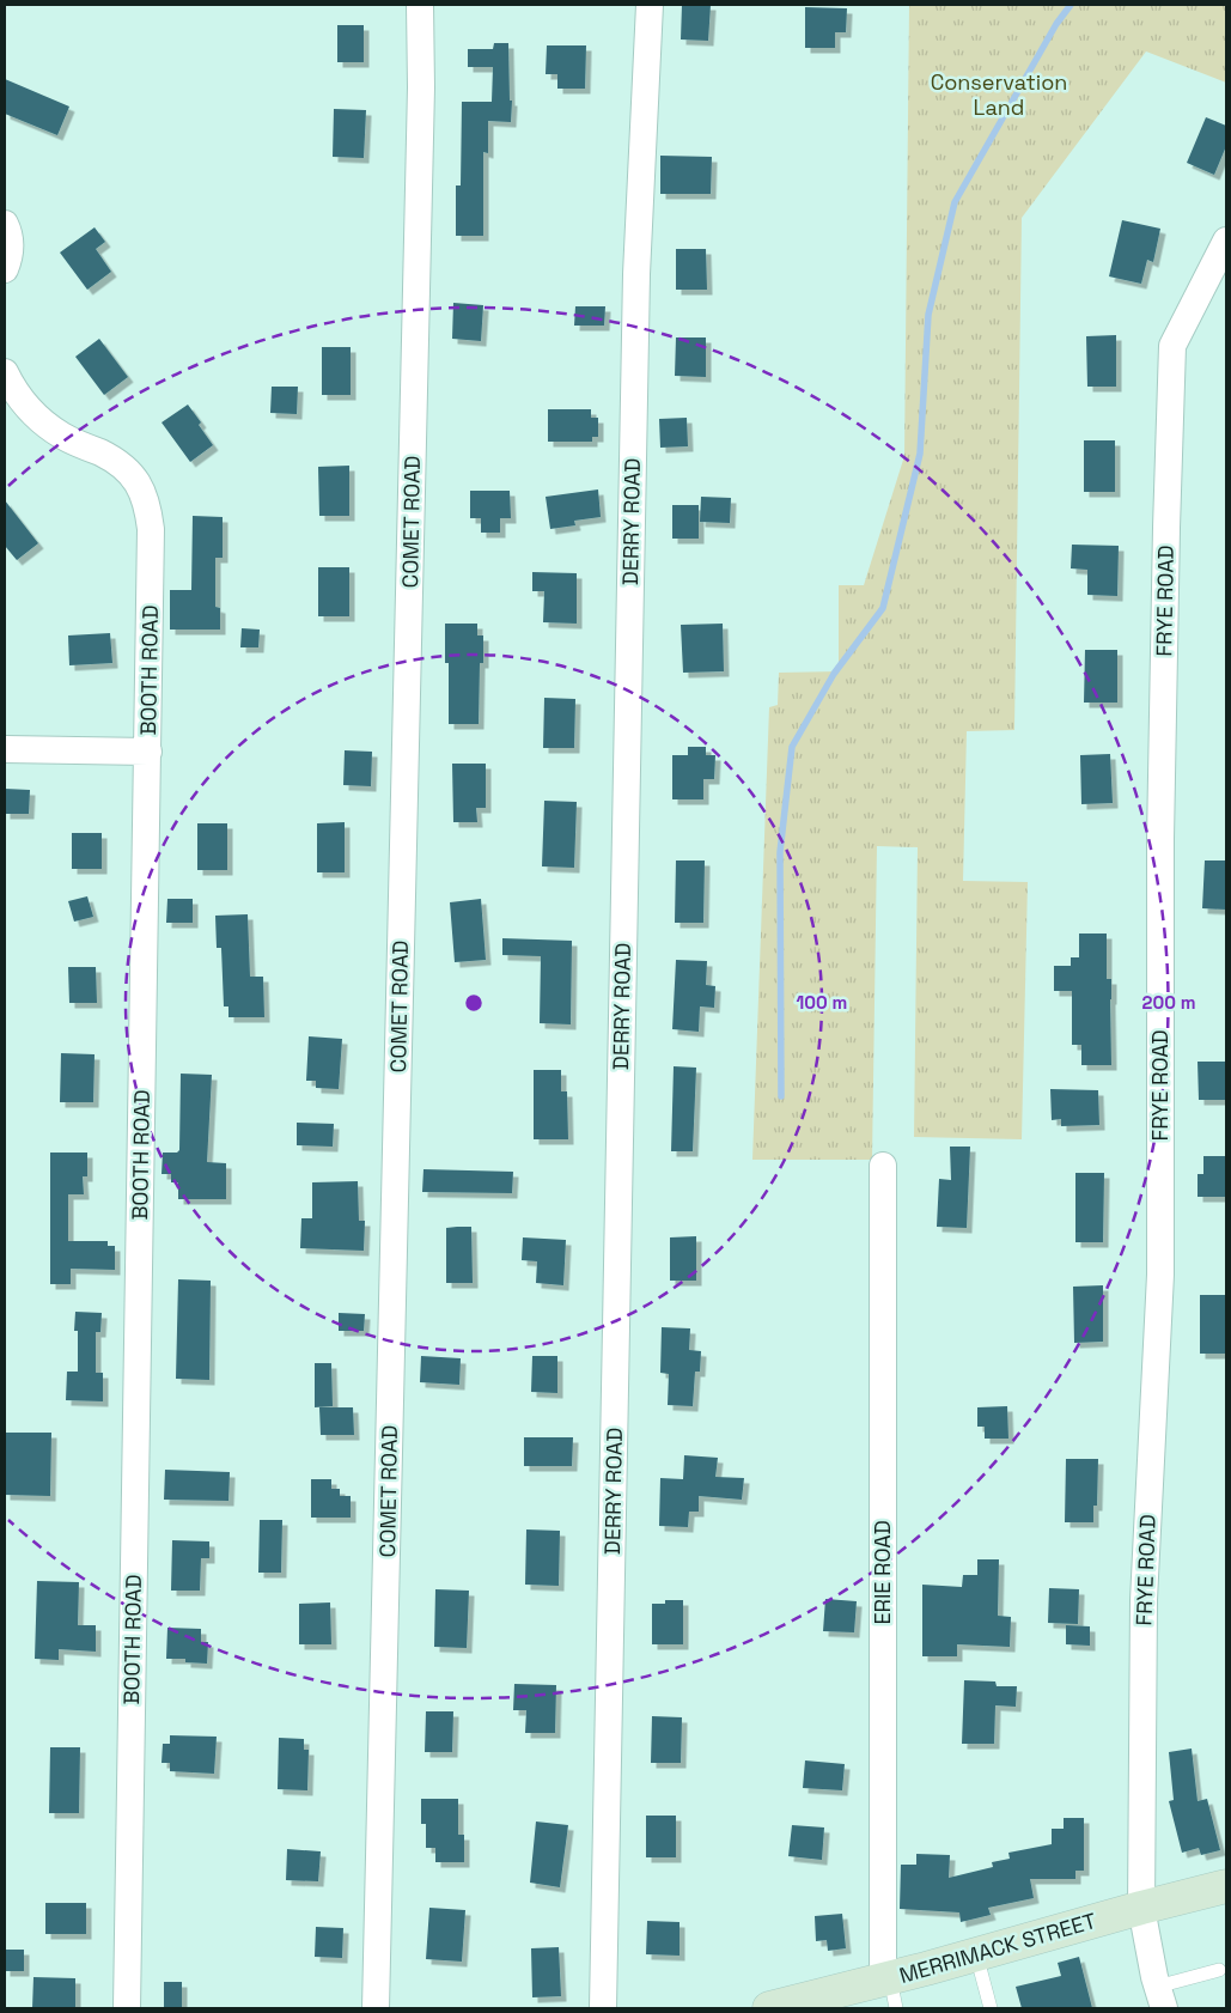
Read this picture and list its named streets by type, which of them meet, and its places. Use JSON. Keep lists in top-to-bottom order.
{
  "streets": {
    "main road": ["MERRIMACK STREET"],
    "street": [
      "COMET ROAD",
      "DERRY ROAD",
      "FRYE ROAD",
      "BOOTH ROAD",
      "ERIE ROAD"
    ]
  },
  "crossings": [
    ["FRYE ROAD", "MERRIMACK STREET"],
    ["ERIE ROAD", "MERRIMACK STREET"]
  ],
  "parks": ["Conservation Land"],
  "rings": ["100 m", "200 m"]
}
